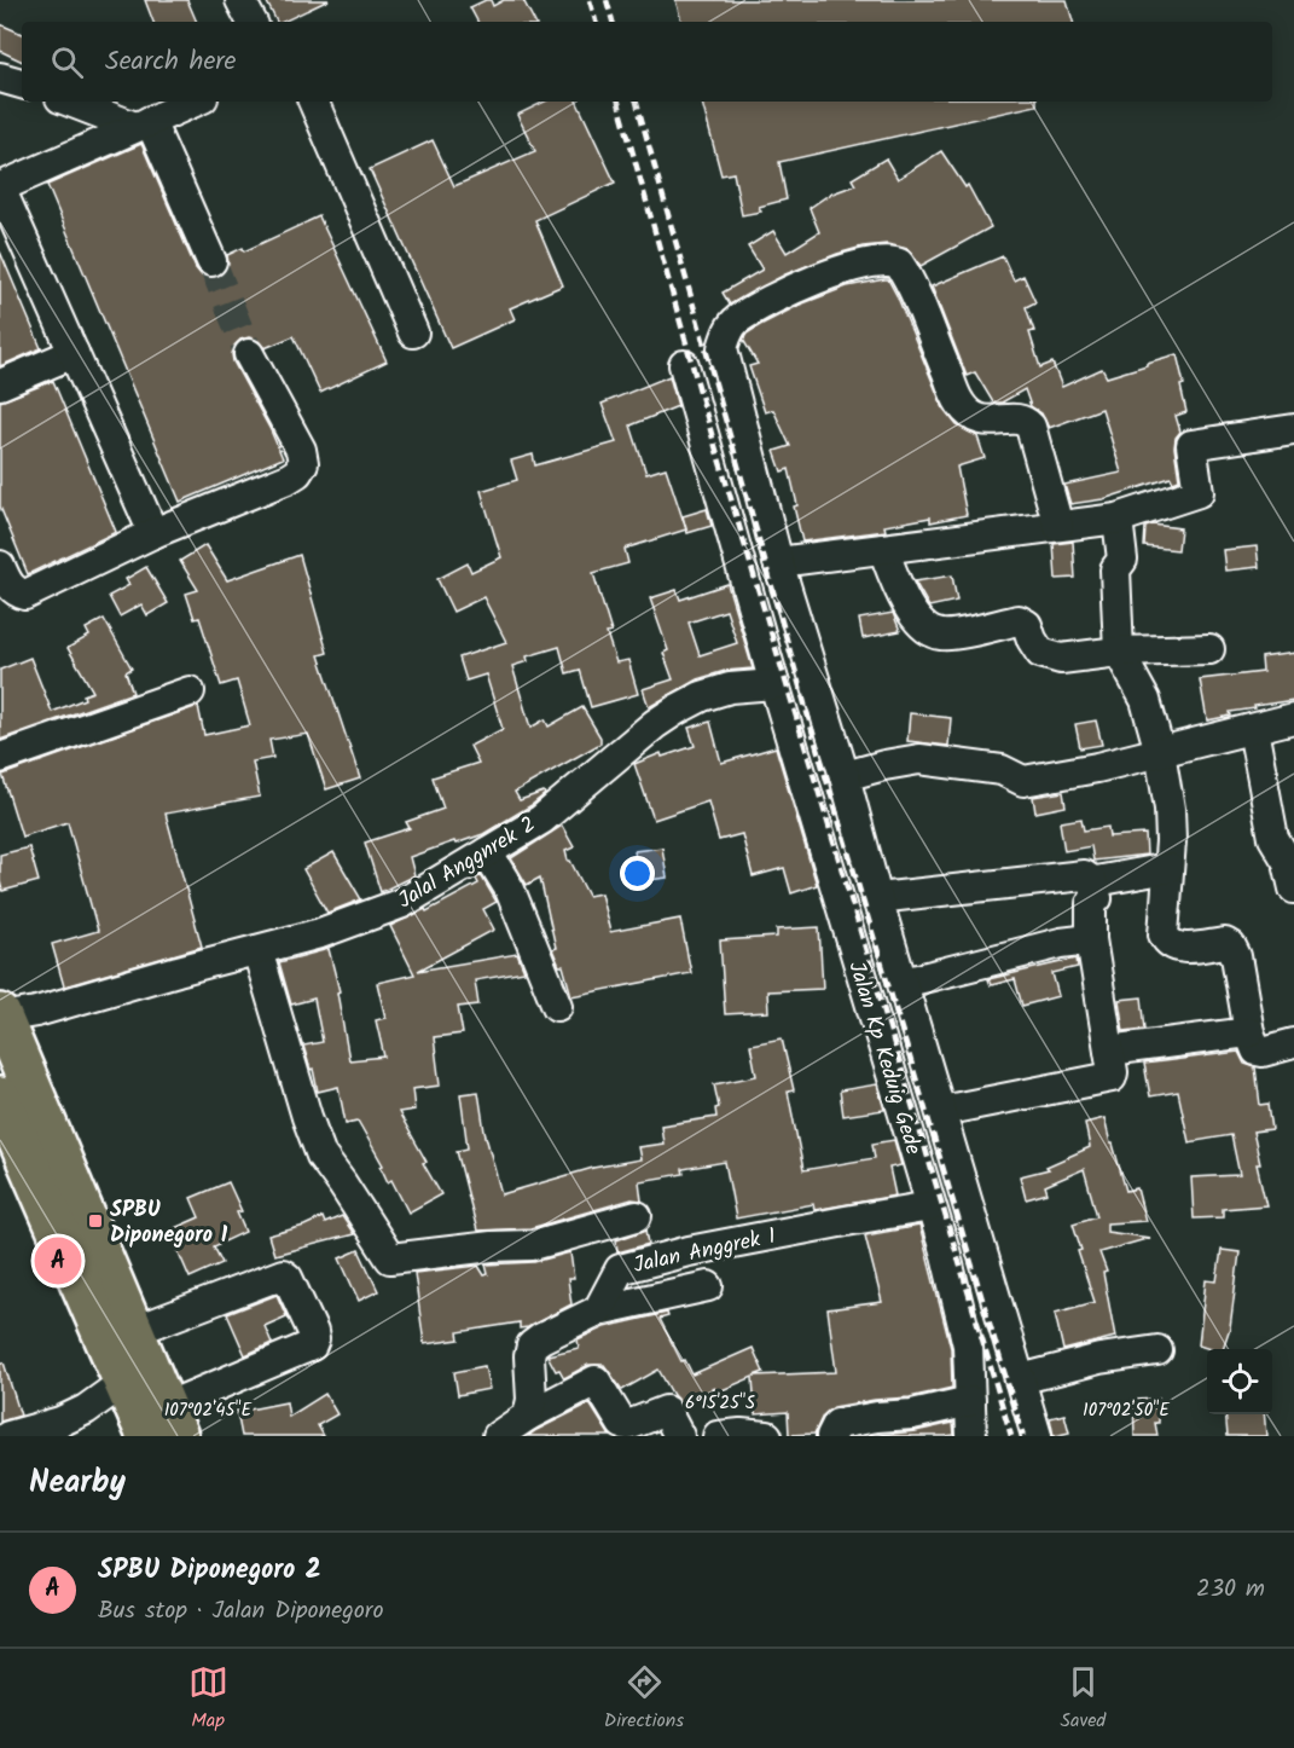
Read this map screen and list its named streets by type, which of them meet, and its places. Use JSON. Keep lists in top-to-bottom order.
{
  "streets": {
    "street": ["Jalal Anggnrek 2", "Jalan Kp Keduig Gede", "Jalan Anggrek 1"]
  },
  "crossings": [
    ["Jalal Anggnrek 2", "Jalan Kp Keduig Gede"],
    ["Jalan Kp Keduig Gede", "Jalan Anggrek 1"]
  ],
  "places": {
    "transit": ["SPBU Diponegoro 1"]
  },
  "page": {
    "search": "Search here",
    "pins": "A",
    "heading": "Nearby",
    "list": [
      {
        "mark": "A",
        "name": "SPBU Diponegoro 2",
        "note": "Bus stop · Jalan Diponegoro",
        "value": "230 m"
      }
    ],
    "nav": ["Map", "Directions", "Saved"]
  },
  "coordinates": ["6°15'25\"S", "107°02'45\"E", "107°02'50\"E"]
}
